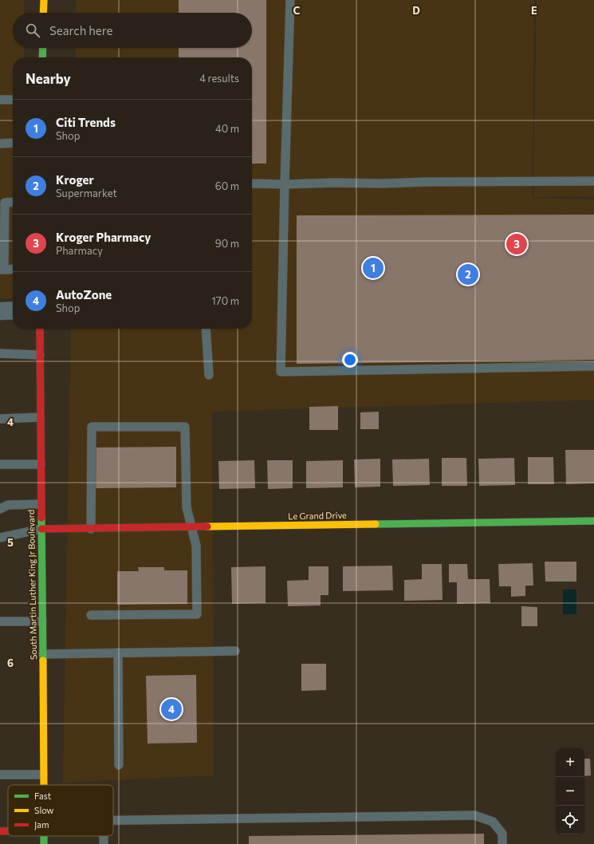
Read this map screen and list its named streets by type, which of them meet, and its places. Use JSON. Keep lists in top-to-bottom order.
{
  "streets": {
    "street": ["Le Grand Drive", "South Martin Luther King Jr Boulevard"]
  },
  "crossings": [
    ["Le Grand Drive", "South Martin Luther King Jr Boulevard"]
  ],
  "legend": ["Fast", "Slow", "Jam"],
  "page": {
    "search": "Search here",
    "heading": ["Nearby", "4 results"],
    "list": [
      {
        "mark": "1",
        "name": "Citi Trends",
        "note": "Shop",
        "value": "40 m"
      },
      {
        "mark": "2",
        "name": "Kroger",
        "note": "Supermarket",
        "value": "60 m"
      },
      {
        "mark": "3",
        "name": "Kroger Pharmacy",
        "note": "Pharmacy",
        "value": "90 m"
      },
      {
        "mark": "4",
        "name": "AutoZone",
        "note": "Shop",
        "value": "170 m"
      }
    ],
    "pins": [
      "3",
      "1",
      "2",
      "4"
    ],
    "map_buttons": ["+", "−"]
  },
  "grid": {
    "columns": ["C", "D", "E"],
    "rows": ["4", "5", "6"]
  }
}
